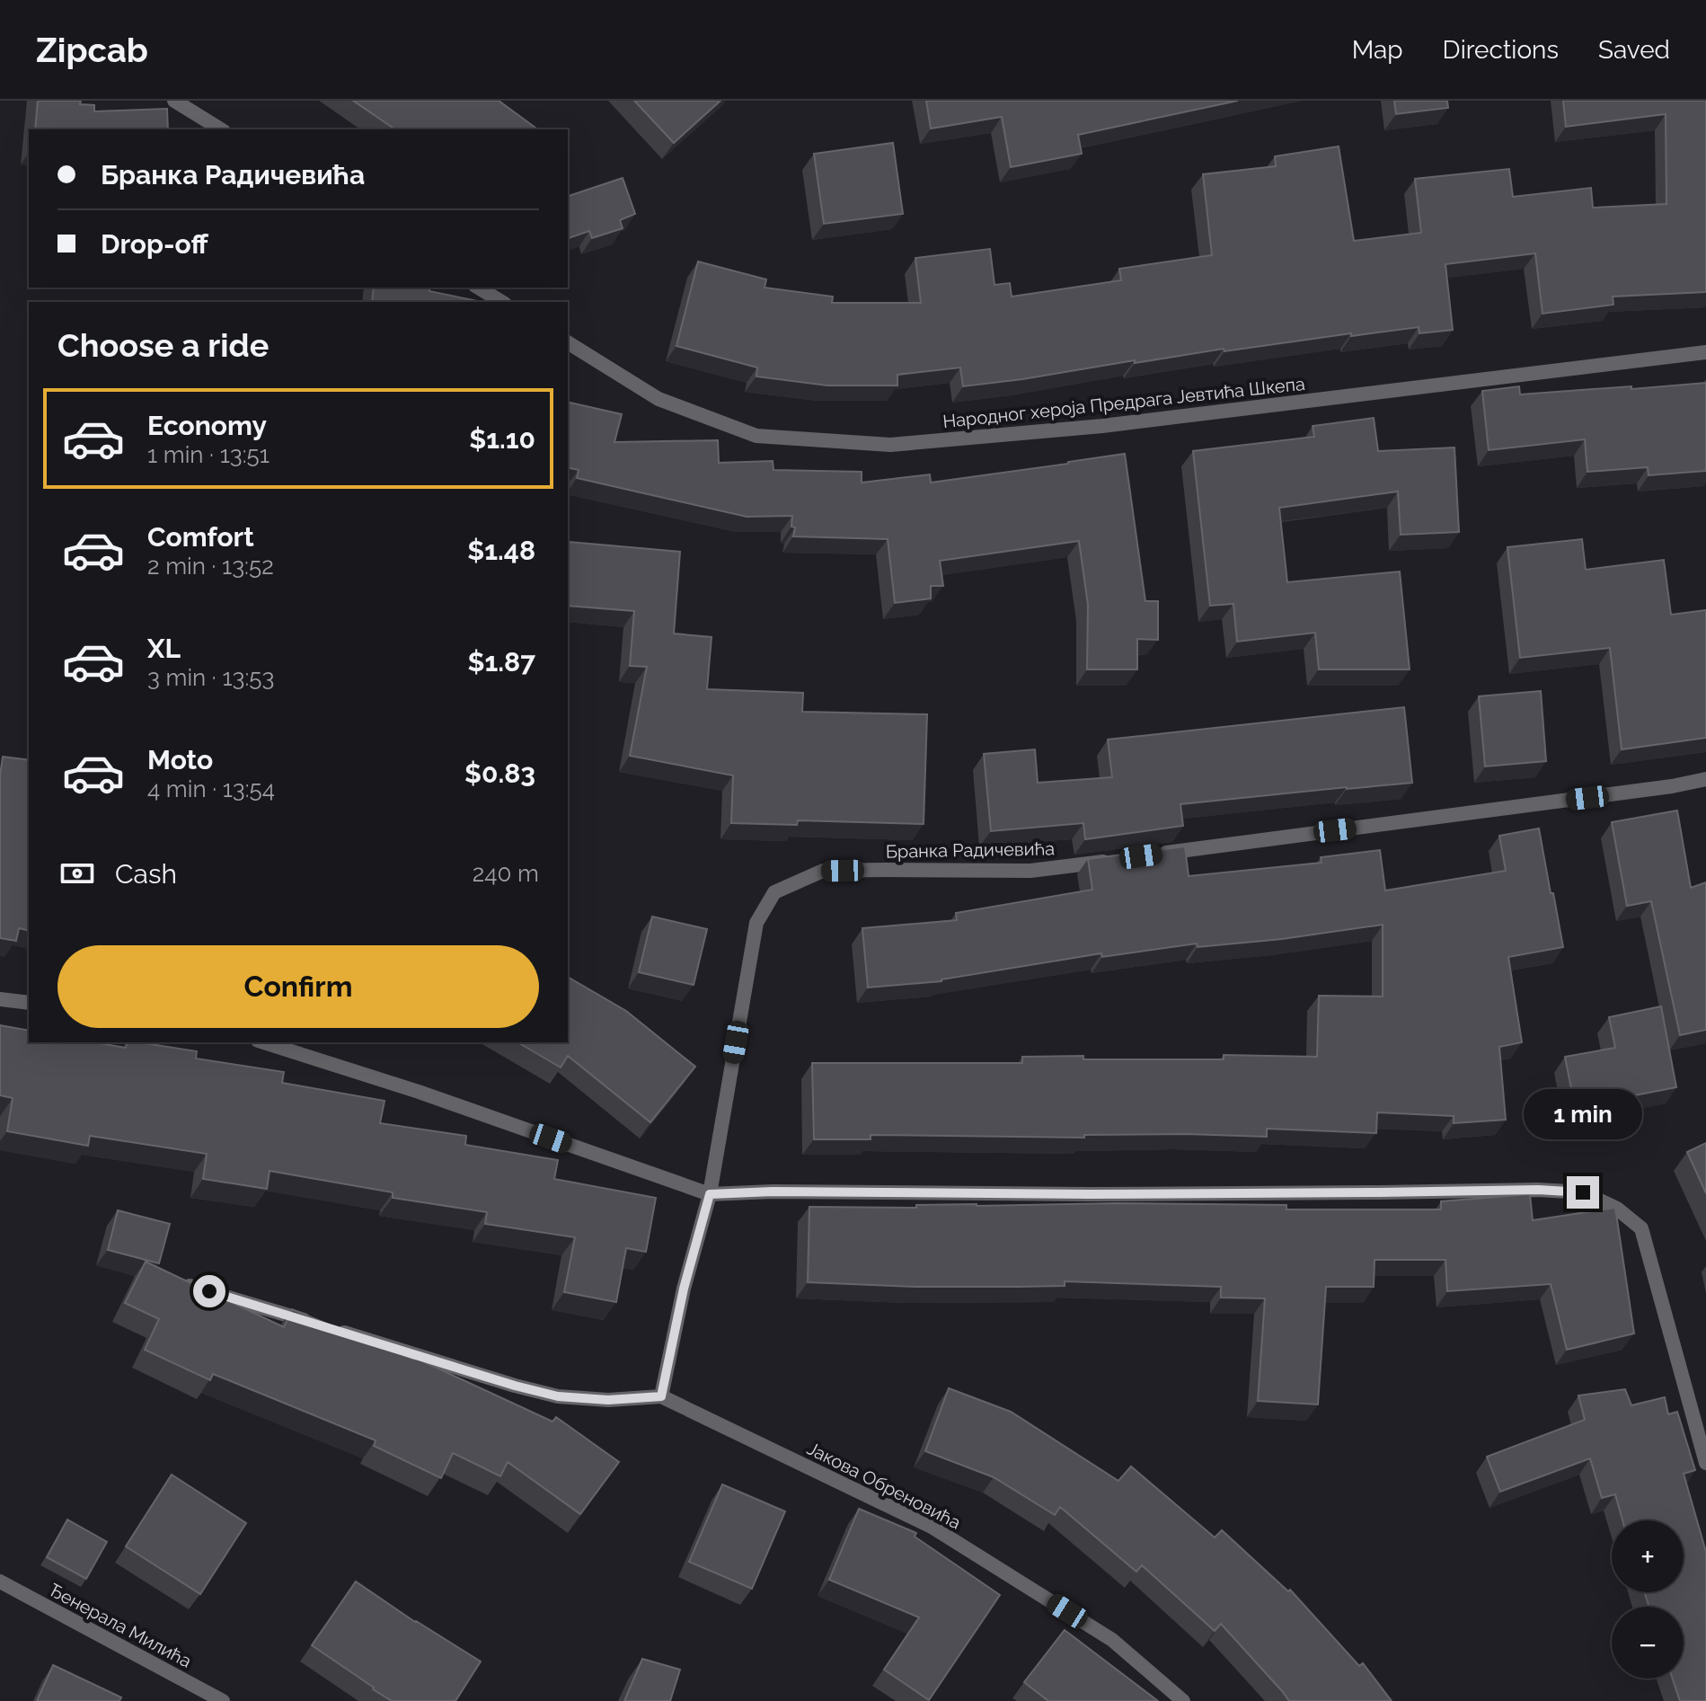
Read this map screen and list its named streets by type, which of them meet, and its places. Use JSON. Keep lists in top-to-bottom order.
{
  "streets": {
    "street": [
      "Народног хероја Предрага Јевтића Шкепа",
      "Бранка Радичевића",
      "Јакова Обреновића",
      "Ђенерала Милића"
    ]
  },
  "crossings": [
    ["Бранка Радичевића", "Јакова Обреновића"]
  ],
  "page": {
    "header": "Zipcab",
    "nav": ["Map", "Directions", "Saved"],
    "banner": ["Бранка Радичевића", "Drop-off"],
    "heading": "Choose a ride",
    "list": [
      {
        "name": "Economy",
        "note": "1 min · 13:51",
        "value": "$1.10"
      },
      {
        "name": "Comfort",
        "note": "2 min · 13:52",
        "value": "$1.48"
      },
      {
        "name": "XL",
        "note": "3 min · 13:53",
        "value": "$1.87"
      },
      {
        "name": "Moto",
        "note": "4 min · 13:54",
        "value": "$0.83"
      }
    ],
    "pay": ["Cash", "240 m"],
    "buttons": "Confirm",
    "bubble": "1 min",
    "map_buttons": ["+", "−"]
  }
}
